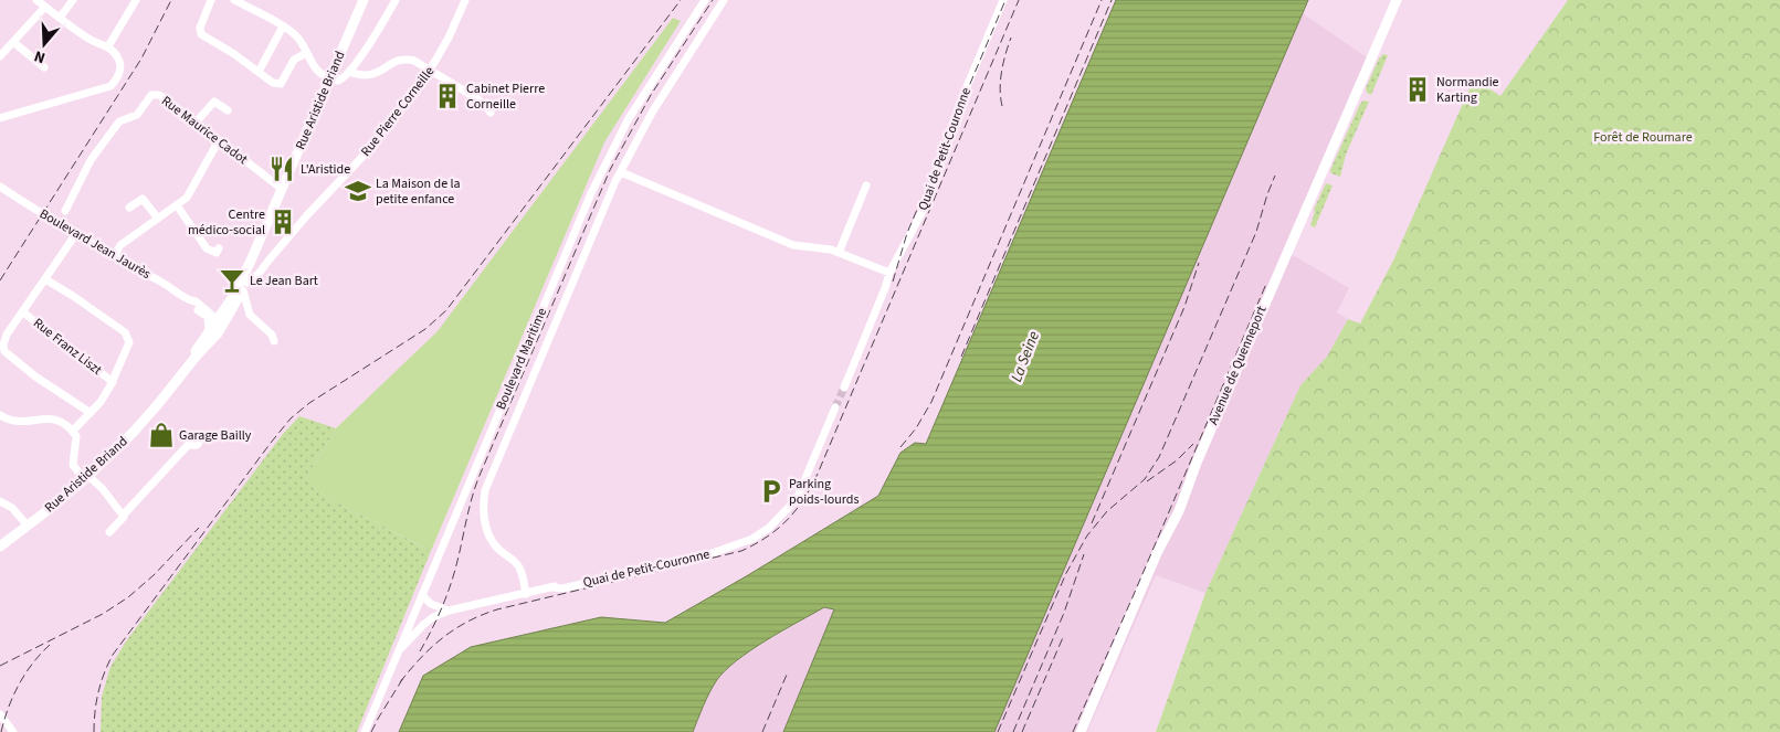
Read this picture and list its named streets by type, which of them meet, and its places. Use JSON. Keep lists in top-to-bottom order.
{
  "streets": {
    "main road": ["Rue Aristide Briand", "Avenue de Quenneport"],
    "street": [
      "Rue Pierre Corneille",
      "Rue Maurice Cadot",
      "Quai de Petit-Couronne",
      "Boulevard Jean Jaurès",
      "Rue Franz Liszt",
      "Boulevard Maritime"
    ]
  },
  "crossings": [
    ["Rue Aristide Briand", "Rue Pierre Corneille"],
    ["Rue Aristide Briand", "Rue Maurice Cadot"],
    ["Quai de Petit-Couronne", "Boulevard Maritime"]
  ],
  "water": ["La Seine"],
  "parks": ["Forêt de Roumare"],
  "places": {
    "building": ["Normandie Karting", "Cabinet Pierre Corneille", "Centre médico-social"],
    "restaurant": ["L'Aristide"],
    "school or university": ["La Maison de la petite enfance"],
    "bar": ["Le Jean Bart"],
    "shop": ["Garage Bailly"],
    "parking": ["Parking poids-lourds"]
  },
  "north": "bottom"
}
